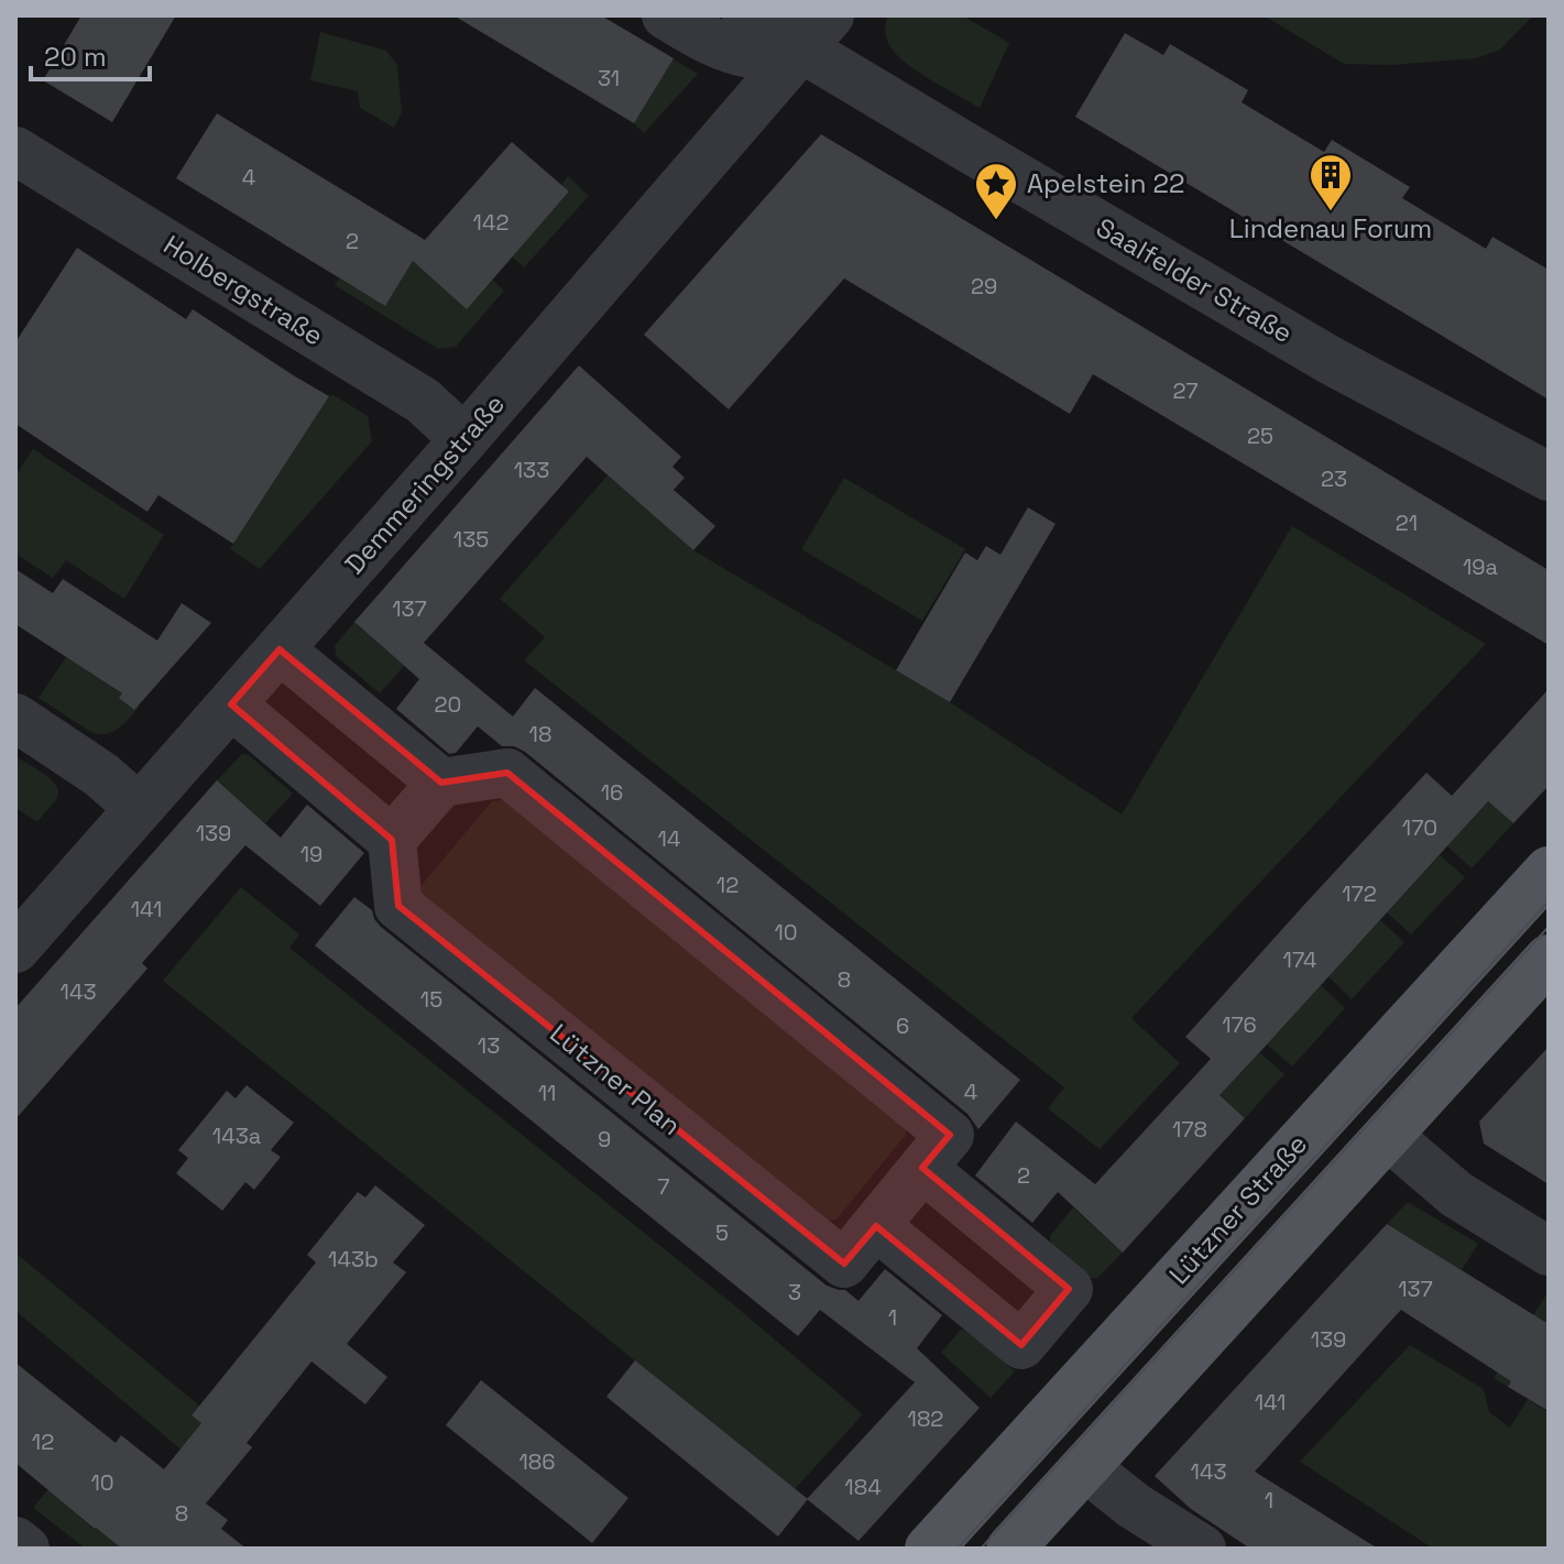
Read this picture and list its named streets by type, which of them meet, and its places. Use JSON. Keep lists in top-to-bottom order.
{
  "streets": {
    "main road": ["Lützner Straße"],
    "street": [
      "Saalfelder Straße",
      "Holbergstraße",
      "Demmeringstraße",
      "Lützner Plan"
    ]
  },
  "crossings": [
    ["Saalfelder Straße", "Demmeringstraße"],
    ["Holbergstraße", "Demmeringstraße"]
  ],
  "places": {
    "building": ["Lindenau Forum"],
    "place": ["Apelstein 22"]
  },
  "house_numbers": [
    "31",
    "4",
    "142",
    "2",
    "29",
    "27",
    "25",
    "133",
    "23",
    "21",
    "135",
    "19a",
    "137",
    "20",
    "18",
    "16",
    "170",
    "139",
    "14",
    "19",
    "12",
    "172",
    "141",
    "10",
    "174",
    "8",
    "143",
    "15",
    "176",
    "6",
    "13",
    "4",
    "11",
    "178",
    "143a",
    "9",
    "2",
    "7",
    "5",
    "143b",
    "137",
    "3",
    "1",
    "139",
    "141",
    "182",
    "12",
    "186",
    "143",
    "10",
    "184",
    "1",
    "8"
  ],
  "scale_bar": "20 m"
}
